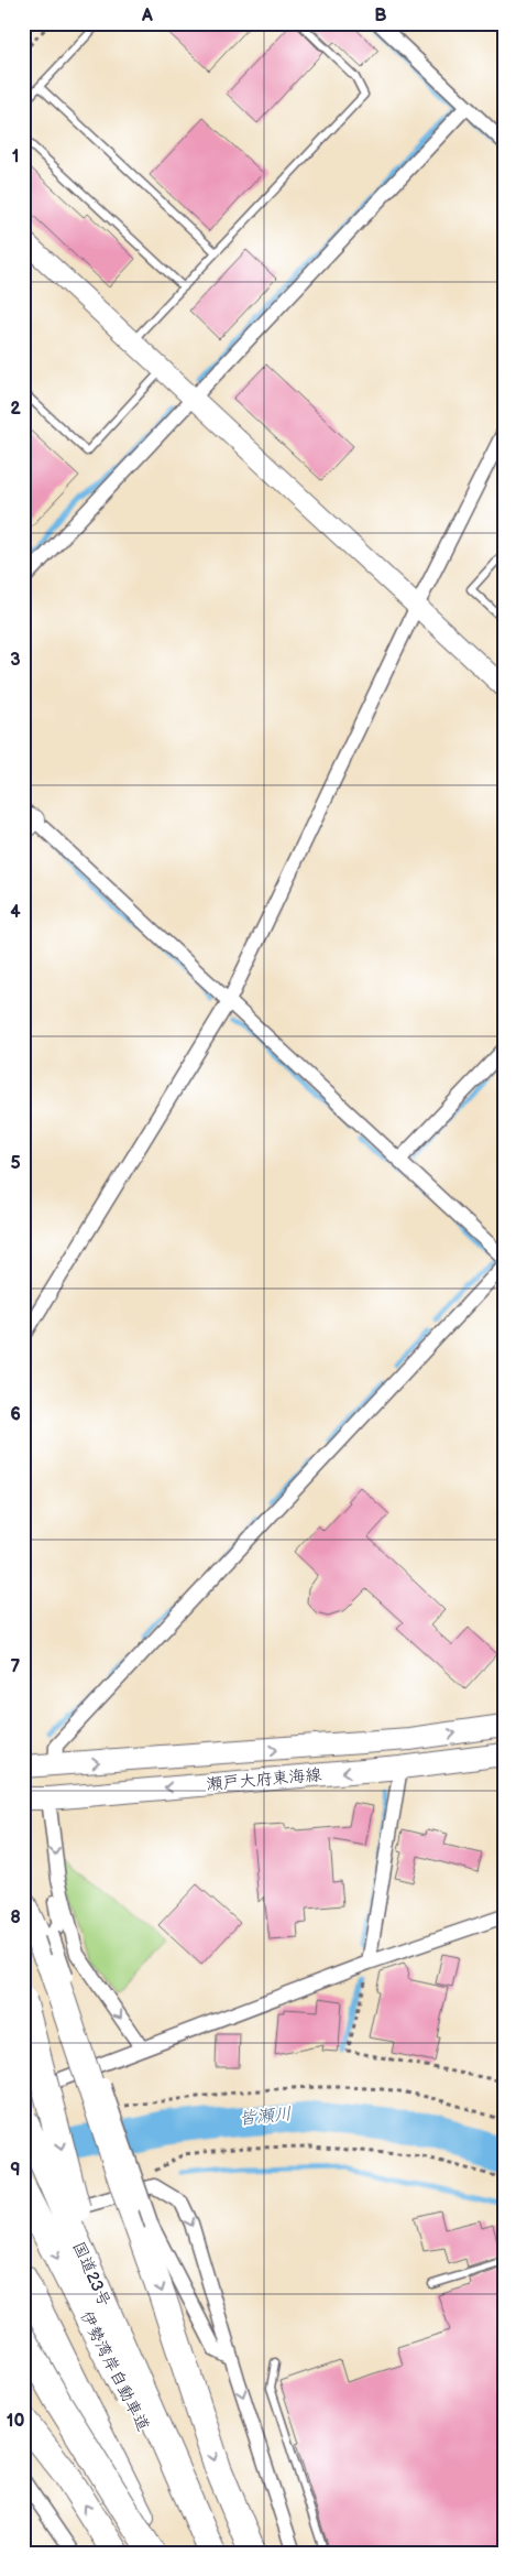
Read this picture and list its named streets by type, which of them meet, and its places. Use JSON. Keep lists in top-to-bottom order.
{
  "streets": {
    "highway": ["国道23号", "伊勢湾岸自動車道"],
    "main road": ["瀬戸大府東海線"]
  },
  "water": ["皆瀬川"],
  "grid": {
    "columns": ["A", "B"],
    "rows": [
      "1",
      "2",
      "3",
      "4",
      "5",
      "6",
      "7",
      "8",
      "9",
      "10"
    ]
  }
}
